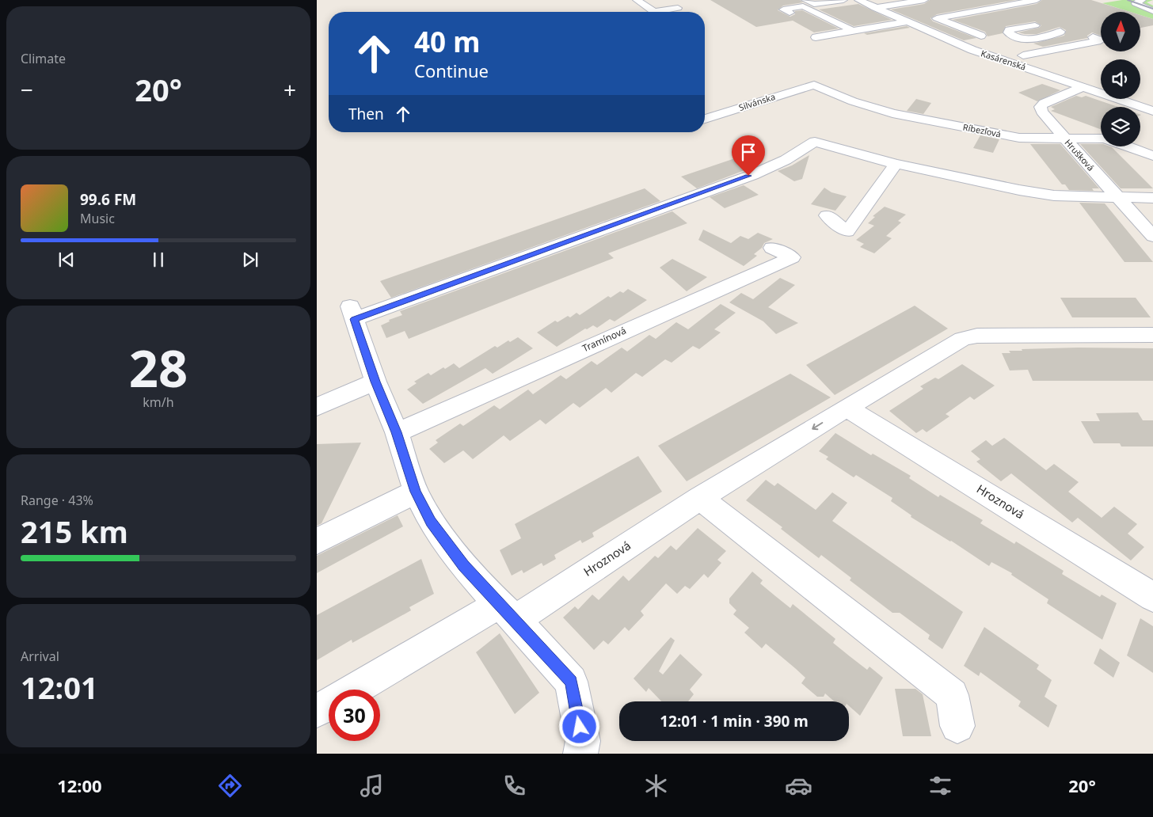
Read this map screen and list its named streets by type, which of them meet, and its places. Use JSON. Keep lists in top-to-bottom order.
{
  "streets": {
    "street": [
      "Kasárenská",
      "Silvánska",
      "Ríbezľová",
      "Hrušková",
      "Tramínová",
      "Hroznová"
    ]
  },
  "crossings": [
    ["Kasárenská", "Hrušková"],
    ["Silvánska", "Ríbezľová"],
    ["Ríbezľová", "Hrušková"]
  ],
  "north": "top",
  "page": {
    "tile": [
      "Climate",
      ["28", "km/h"],
      ["Range · 43%", "215 km"],
      ["Arrival", "12:01"]
    ],
    "turn": ["40 m", "Continue"],
    "heat": ["−", "20°", "+"],
    "then": "Then",
    "song": ["99.6 FM", "Music"],
    "limit": "30",
    "trip": "12:01 · 1 min · 390 m",
    "tabs": ["12:00", "20°"]
  }
}
